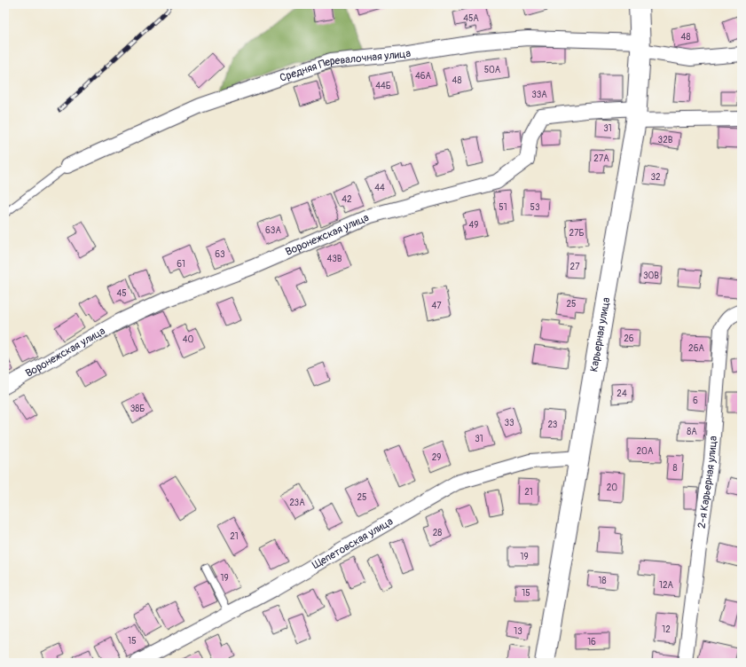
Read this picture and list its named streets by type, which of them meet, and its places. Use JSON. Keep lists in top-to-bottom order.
{
  "streets": {
    "street": [
      "Средняя Перевалочная улица",
      "Воронежская улица",
      "Карьерная улица",
      "2-я Карьерная улица",
      "Щепетовская улица"
    ]
  },
  "crossings": [
    ["Средняя Перевалочная улица", "Карьерная улица"],
    ["Воронежская улица", "Карьерная улица"],
    ["Карьерная улица", "Щепетовская улица"]
  ],
  "house_numbers": [
    "45А",
    "48",
    "50А",
    "46А",
    "48",
    "44Б",
    "33А",
    "31",
    "32В",
    "27А",
    "32",
    "44",
    "42",
    "51",
    "53",
    "49",
    "63А",
    "27Б",
    "63",
    "43В",
    "61",
    "27",
    "30В",
    "45",
    "25",
    "47",
    "26",
    "40",
    "26А",
    "24",
    "6",
    "38Б",
    "33",
    "23",
    "8А",
    "31",
    "20А",
    "29",
    "8",
    "20",
    "21",
    "25",
    "23А",
    "28",
    "21",
    "19",
    "19",
    "18",
    "12А",
    "15",
    "12",
    "13",
    "15",
    "16"
  ]
}
